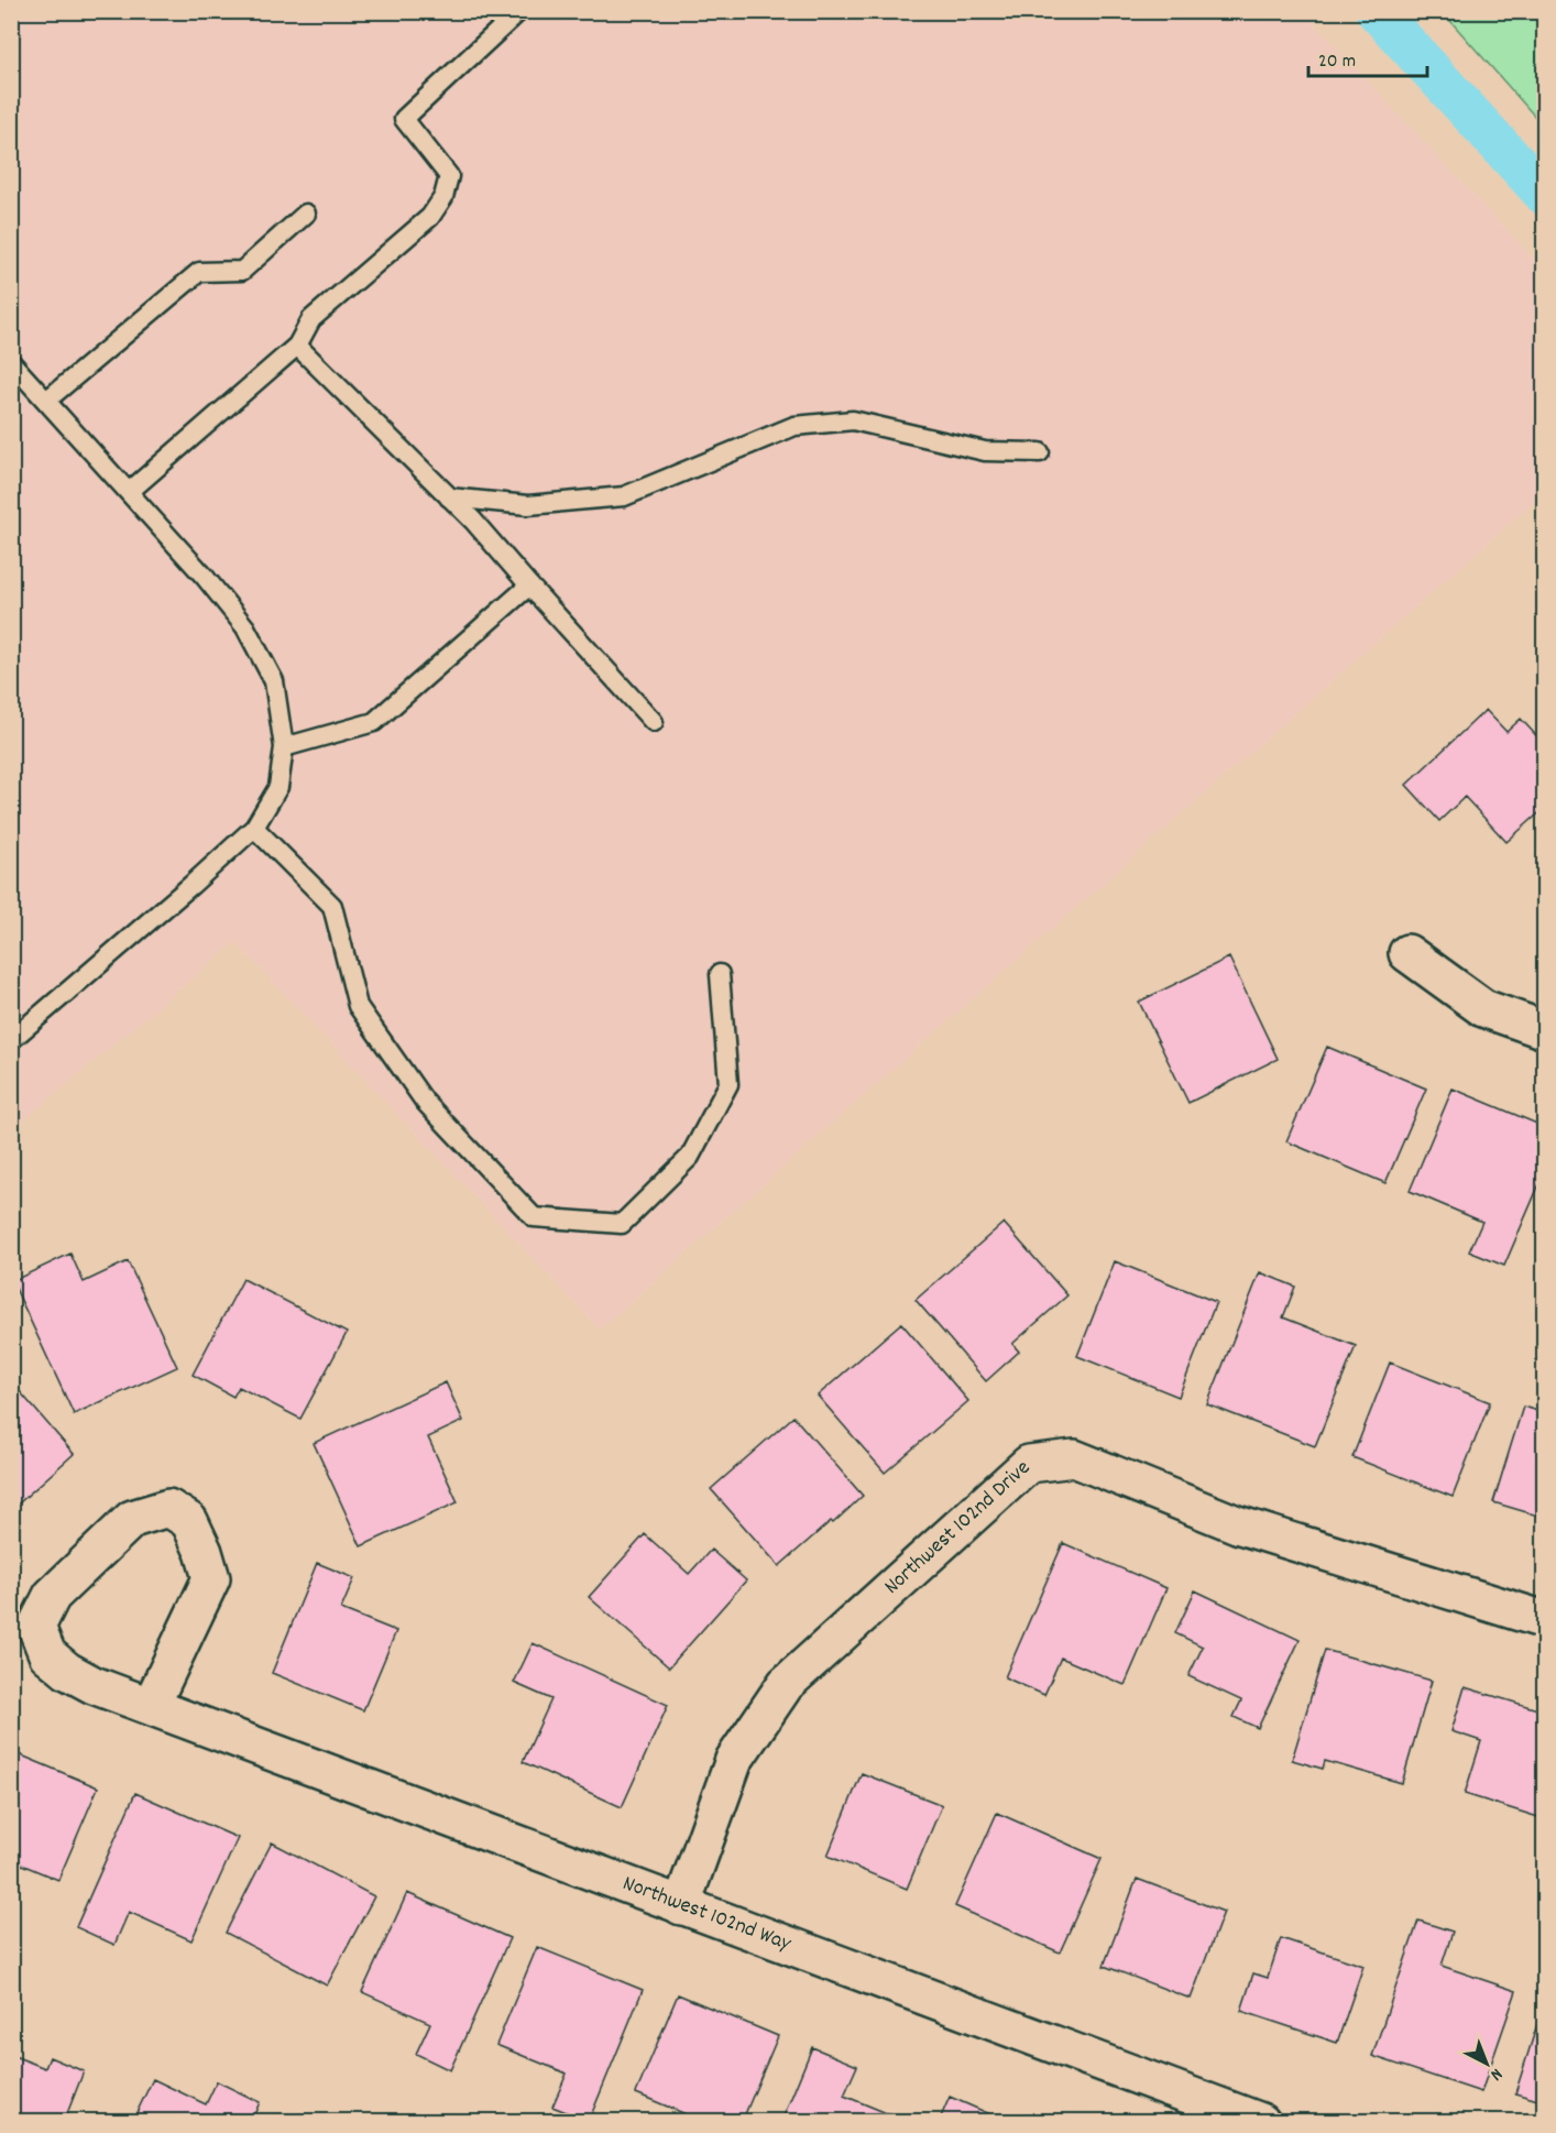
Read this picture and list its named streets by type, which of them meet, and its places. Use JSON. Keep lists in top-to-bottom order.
{
  "streets": {
    "street": ["Northwest 102nd Drive", "Northwest 102nd Way"]
  },
  "crossings": [
    ["Northwest 102nd Drive", "Northwest 102nd Way"]
  ],
  "scale_bar": "20 m",
  "north": "bottom right"
}
